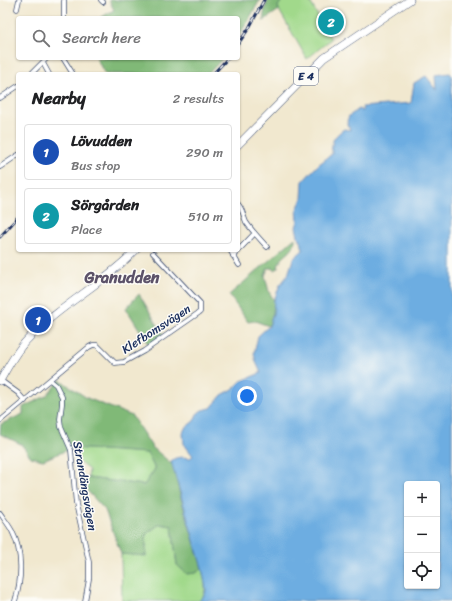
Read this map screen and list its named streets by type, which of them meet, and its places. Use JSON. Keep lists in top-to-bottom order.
{
  "streets": {
    "highway": ["E 4"],
    "street": ["Klefbomsvägen", "Strandängsvägen"]
  },
  "crossings": [
    ["Klefbomsvägen", "Strandängsvägen"]
  ],
  "districts": ["Granudden"],
  "page": {
    "pins": ["2", "1"],
    "search": "Search here",
    "heading": ["Nearby", "2 results"],
    "list": [
      {
        "mark": "1",
        "name": "Lövudden",
        "note": "Bus stop",
        "value": "290 m"
      },
      {
        "mark": "2",
        "name": "Sörgården",
        "note": "Place",
        "value": "510 m"
      }
    ],
    "map_buttons": ["+", "−"]
  }
}
